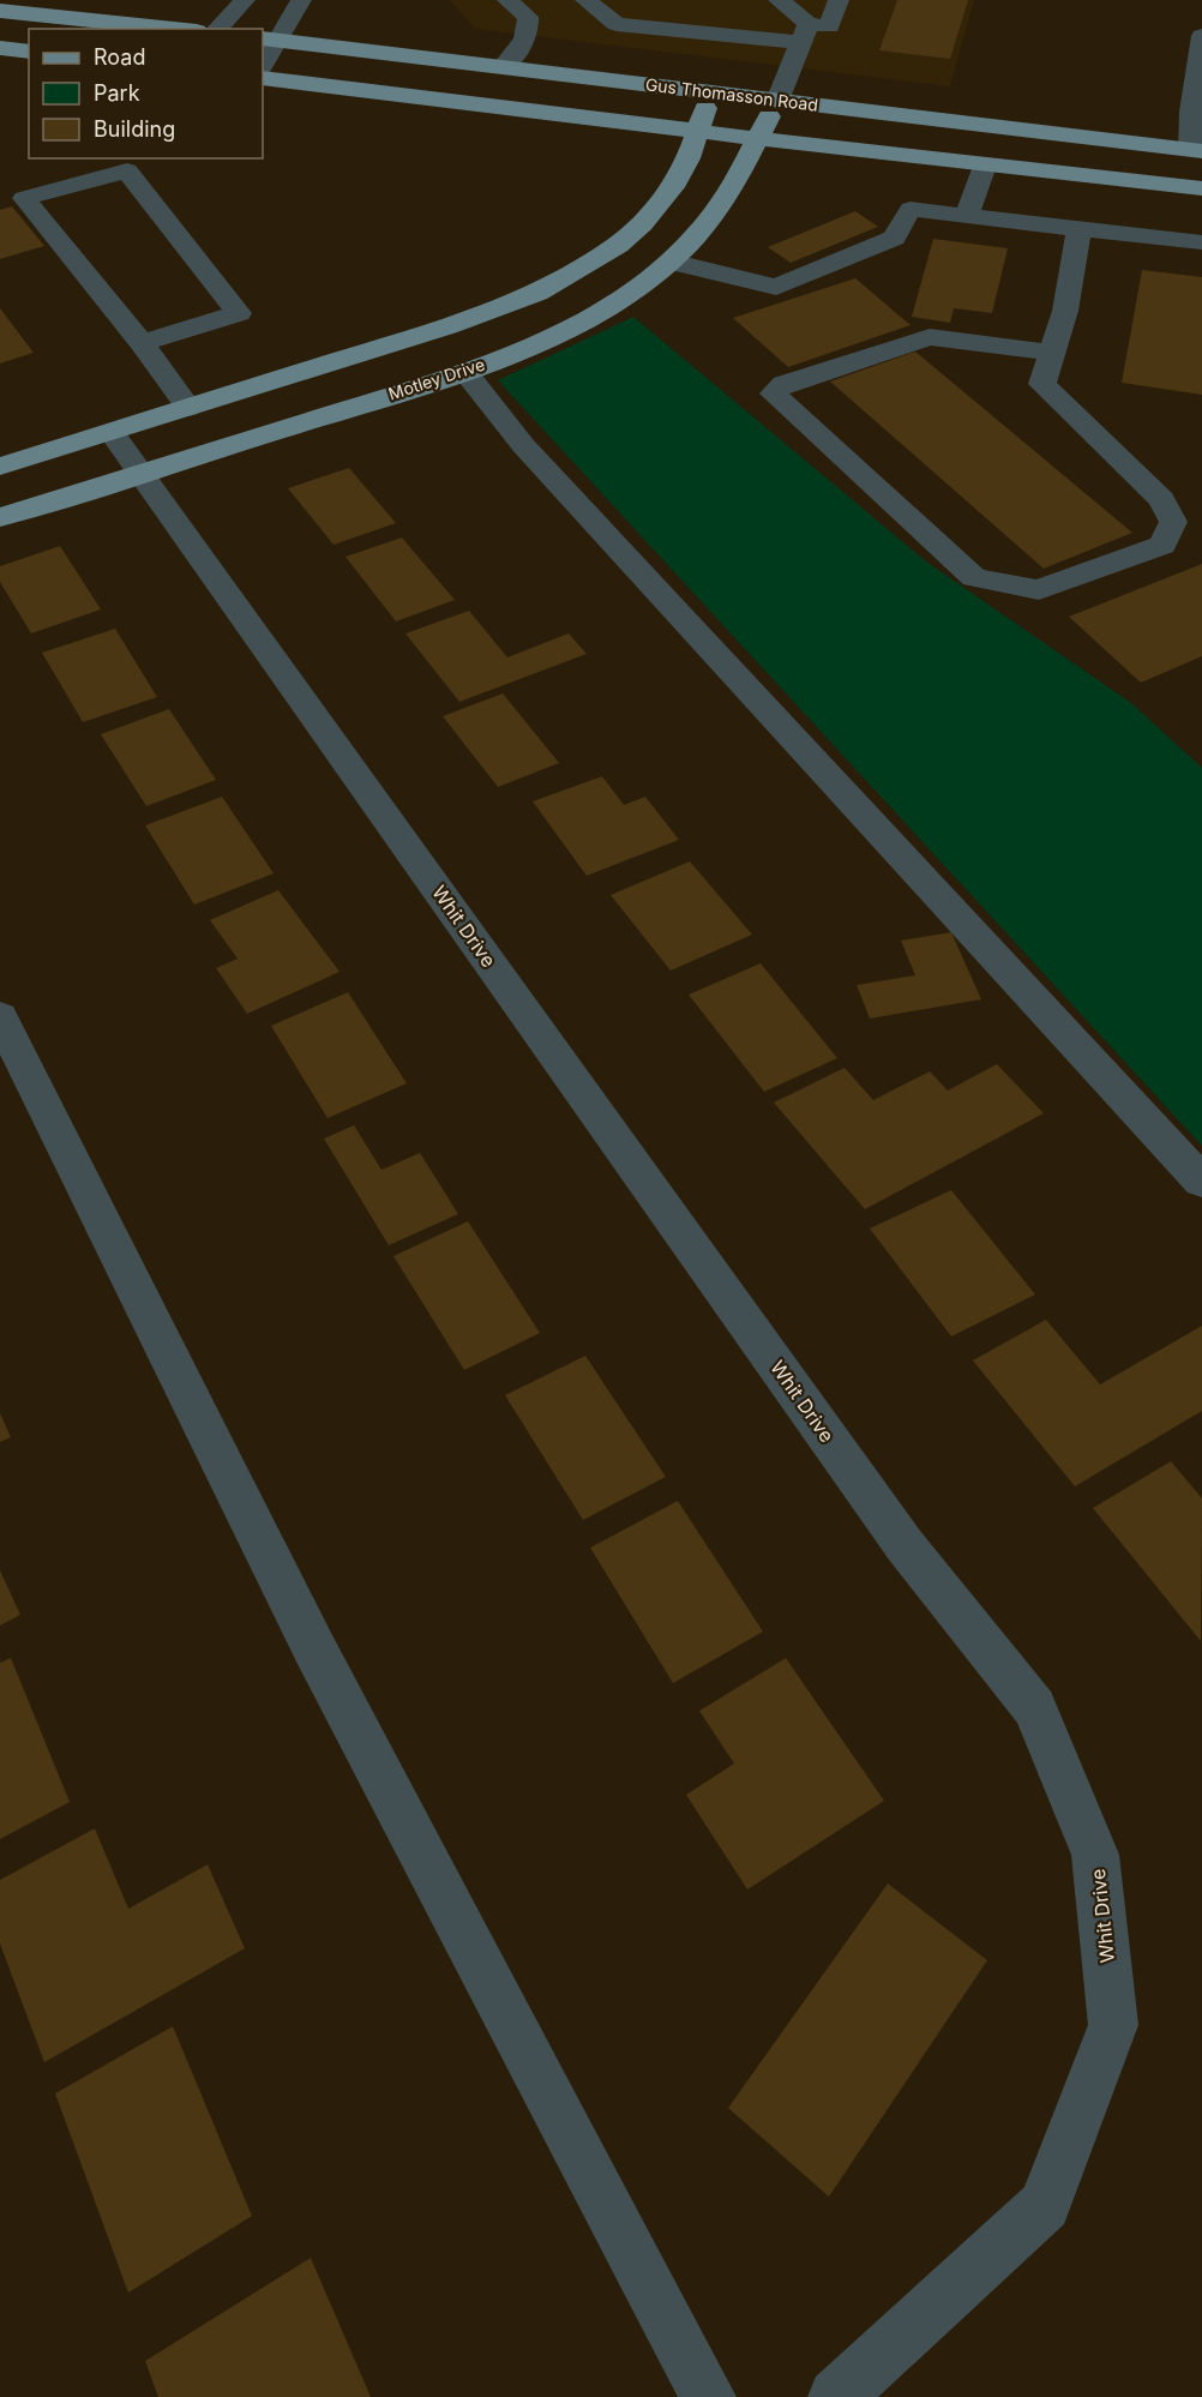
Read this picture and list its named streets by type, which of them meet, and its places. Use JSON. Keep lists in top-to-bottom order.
{
  "streets": {
    "main road": ["Gus Thomasson Road", "Motley Drive"],
    "street": ["Whit Drive"]
  },
  "crossings": [
    ["Gus Thomasson Road", "Motley Drive"],
    ["Motley Drive", "Whit Drive"]
  ],
  "legend": ["Road", "Park", "Building"]
}
